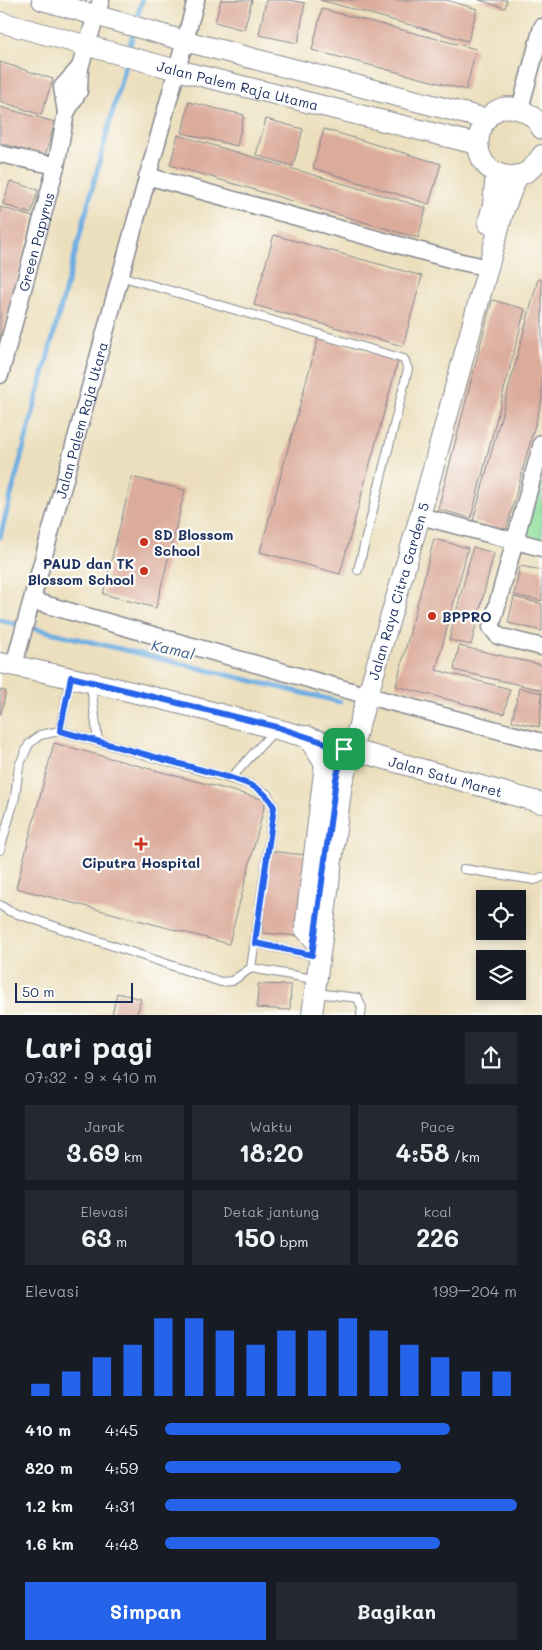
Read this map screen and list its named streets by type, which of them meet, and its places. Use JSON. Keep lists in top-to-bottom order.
{
  "streets": {
    "street": [
      "Jalan Palem Raja Utama",
      "Green Papyrus",
      "Jalan Palem Raja Utara",
      "Jalan Raya Citra Garden 5",
      "Jalan Satu Maret"
    ]
  },
  "crossings": [
    ["Jalan Palem Raja Utama", "Green Papyrus"],
    ["Jalan Palem Raja Utama", "Jalan Palem Raja Utara"],
    ["Jalan Palem Raja Utara", "Jalan Satu Maret"],
    ["Jalan Raya Citra Garden 5", "Jalan Satu Maret"]
  ],
  "water": ["Kamal"],
  "places": {
    "other": ["SD Blossom School", "PAUD dan TK Blossom School", "BPPRO"],
    "health": ["Ciputra Hospital"]
  },
  "scale_bar": "50 m",
  "page": {
    "scale": "50 m",
    "heading": ["Lari pagi", "07:32 · 9 × 410 m"],
    "stats": [
      ["Jarak", "3.69 km"],
      ["Waktu", "18:20"],
      ["Pace", "4:58 /km"],
      ["Elevasi", "63 m"],
      ["Detak jantung", "150 bpm"],
      ["kcal", "226"]
    ],
    "chart": ["Elevasi", "199–204 m"],
    "list": [
      {
        "name": "410 m",
        "note": "4:45"
      },
      {
        "name": "820 m",
        "note": "4:59"
      },
      {
        "name": "1.2 km",
        "note": "4:31"
      },
      {
        "name": "1.6 km",
        "note": "4:48"
      }
    ],
    "buttons": ["Simpan", "Bagikan"]
  }
}
